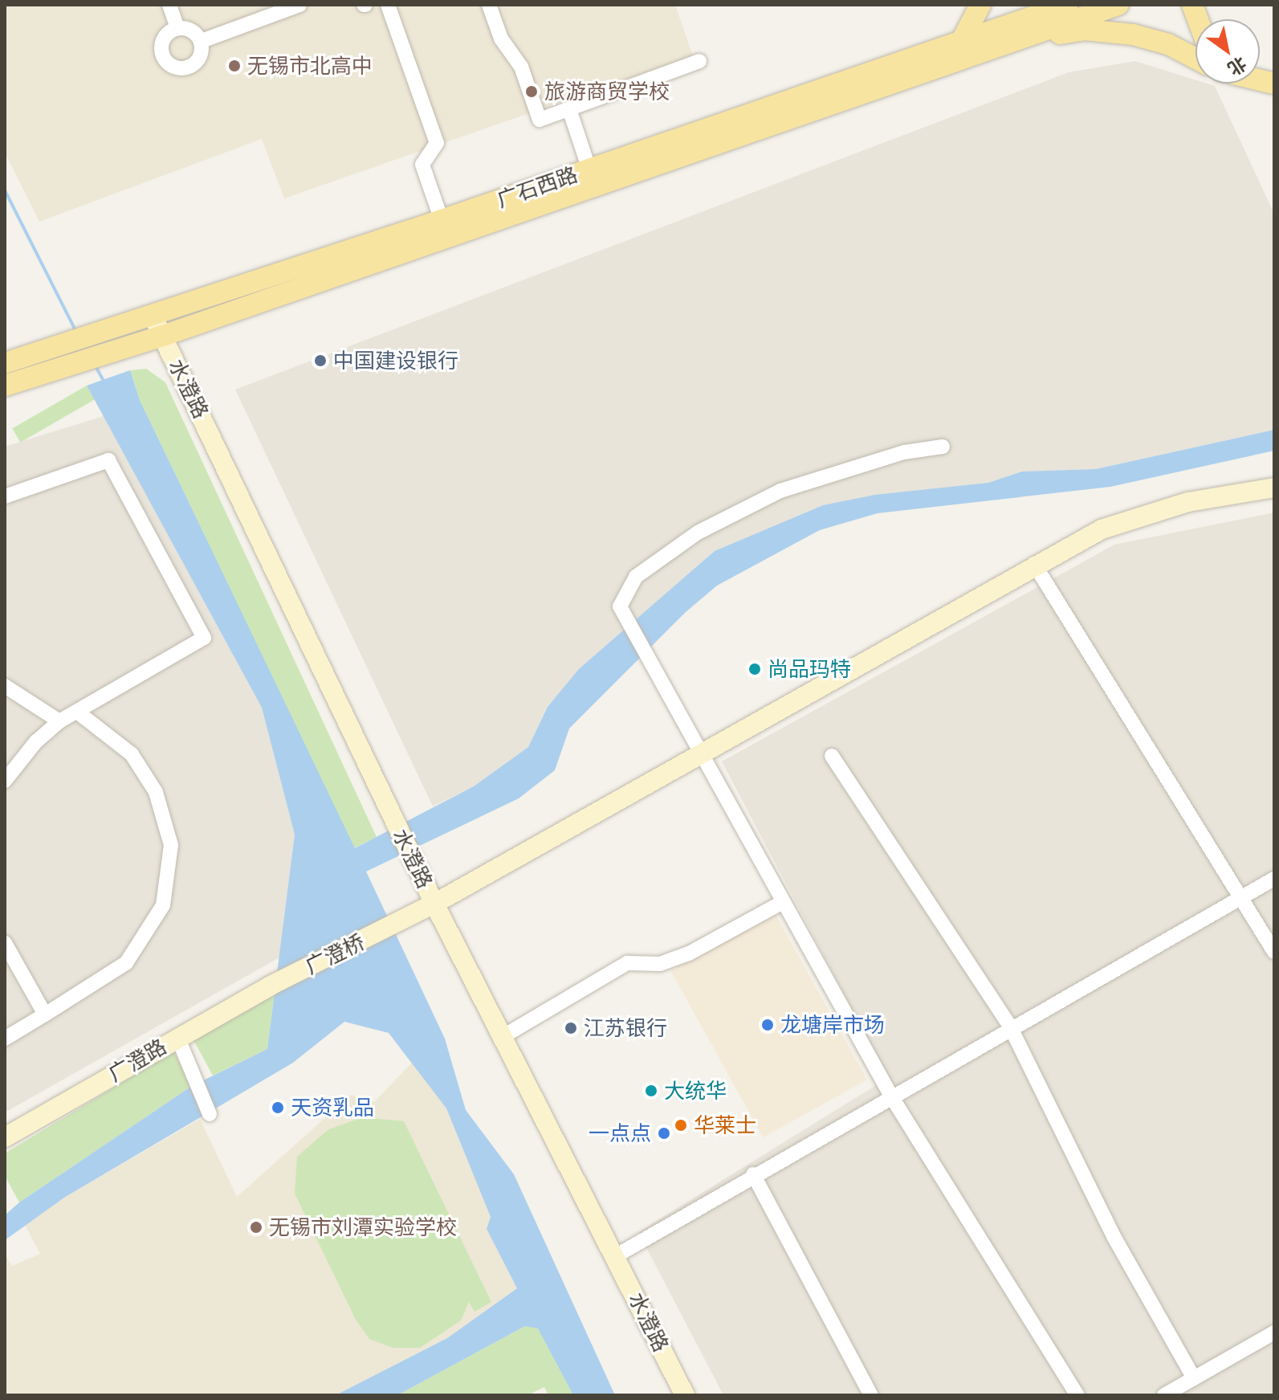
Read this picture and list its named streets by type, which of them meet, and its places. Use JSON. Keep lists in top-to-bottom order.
{
  "streets": {
    "main road": ["广石西路"],
    "street": ["水澄路", "广澄桥", "广澄路"]
  },
  "crossings": [
    ["广石西路", "水澄路"],
    ["水澄路", "广澄桥"],
    ["广澄桥", "广澄路"]
  ],
  "places": [
    "无锡市北高中",
    "旅游商贸学校",
    "中国建设银行",
    "尚品玛特",
    "龙塘岸市场",
    "江苏银行",
    "大统华",
    "天资乳品",
    "华莱士",
    "一点点",
    "无锡市刘潭实验学校"
  ],
  "north": "bottom right"
}
